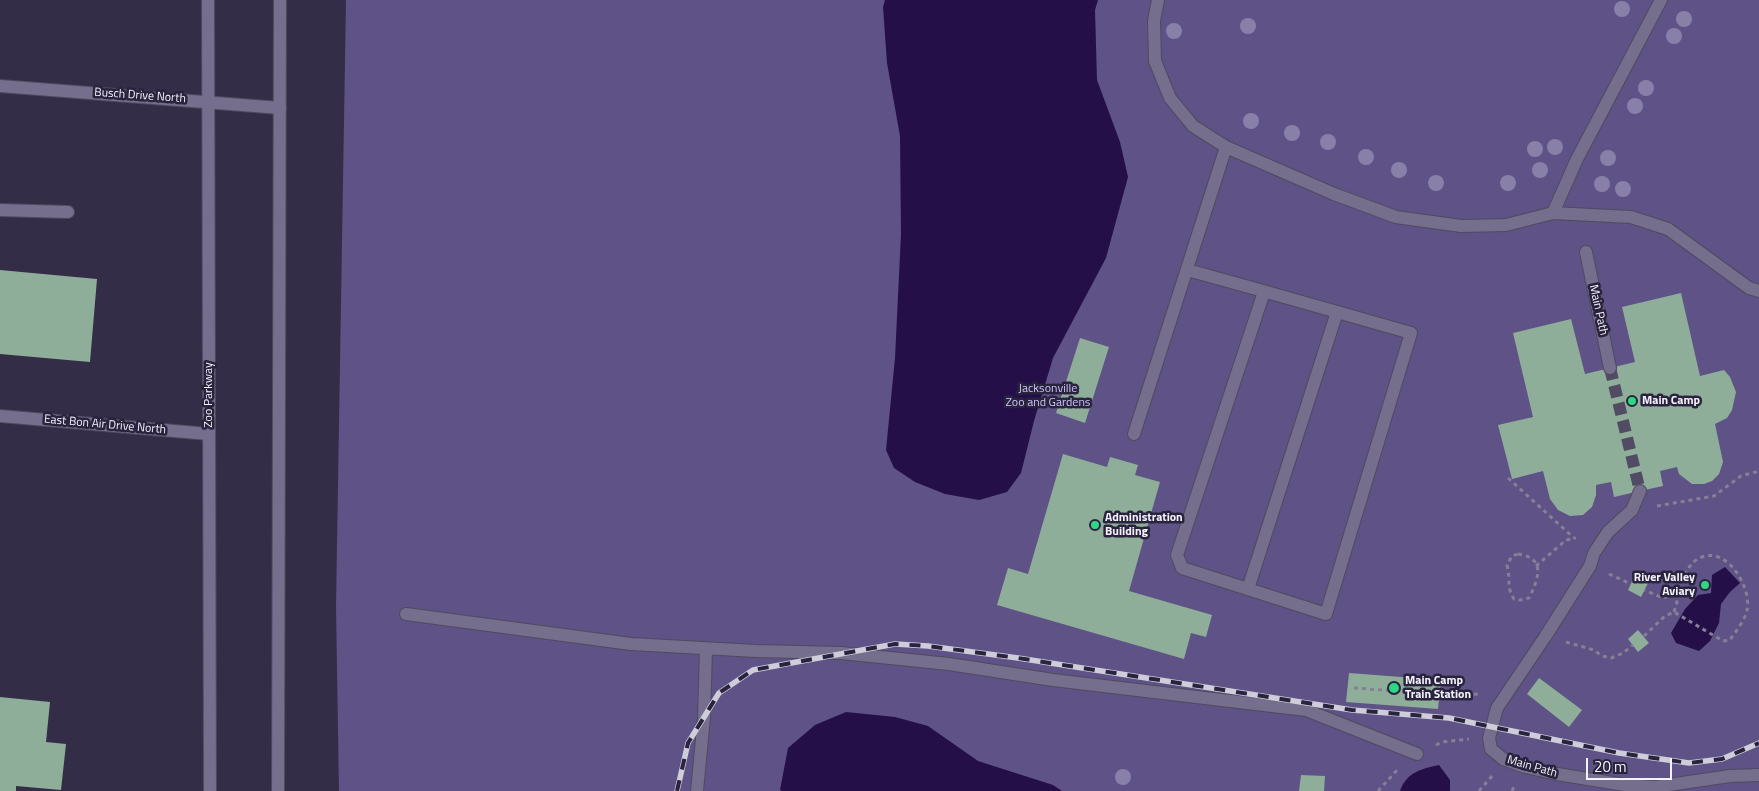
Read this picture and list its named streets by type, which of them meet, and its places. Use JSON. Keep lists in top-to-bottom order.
{
  "streets": {
    "main road": [
      "Busch Drive North",
      "Main Path",
      "Zoo Parkway",
      "East Bon Air Drive North"
    ]
  },
  "crossings": [
    ["Busch Drive North", "Zoo Parkway"],
    ["Zoo Parkway", "East Bon Air Drive North"]
  ],
  "parks": ["Jacksonville Zoo and Gardens"],
  "places": [
    "Main Camp",
    "Administration Building",
    "River Valley Aviary",
    "Main Camp Train Station"
  ],
  "scale_bar": "20 m"
}
